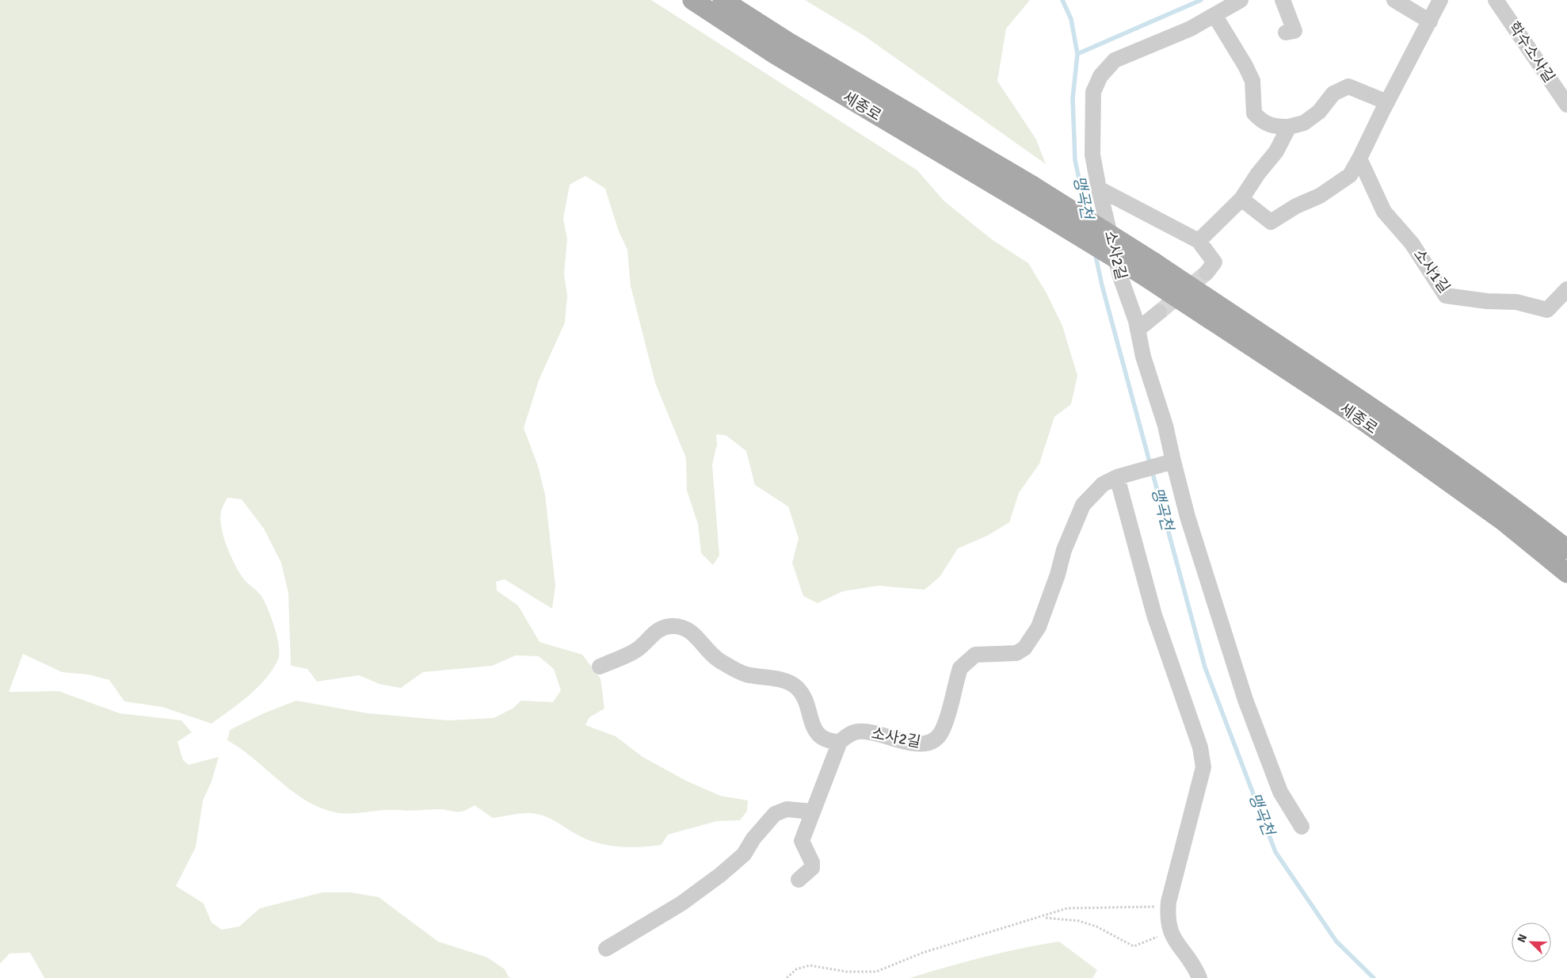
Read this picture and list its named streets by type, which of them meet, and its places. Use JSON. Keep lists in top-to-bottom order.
{
  "streets": {
    "main road": ["세종로"],
    "street": ["학수소사길", "소사2길", "소사1길"]
  },
  "water": ["맹곡천"],
  "north": "top left"
}
